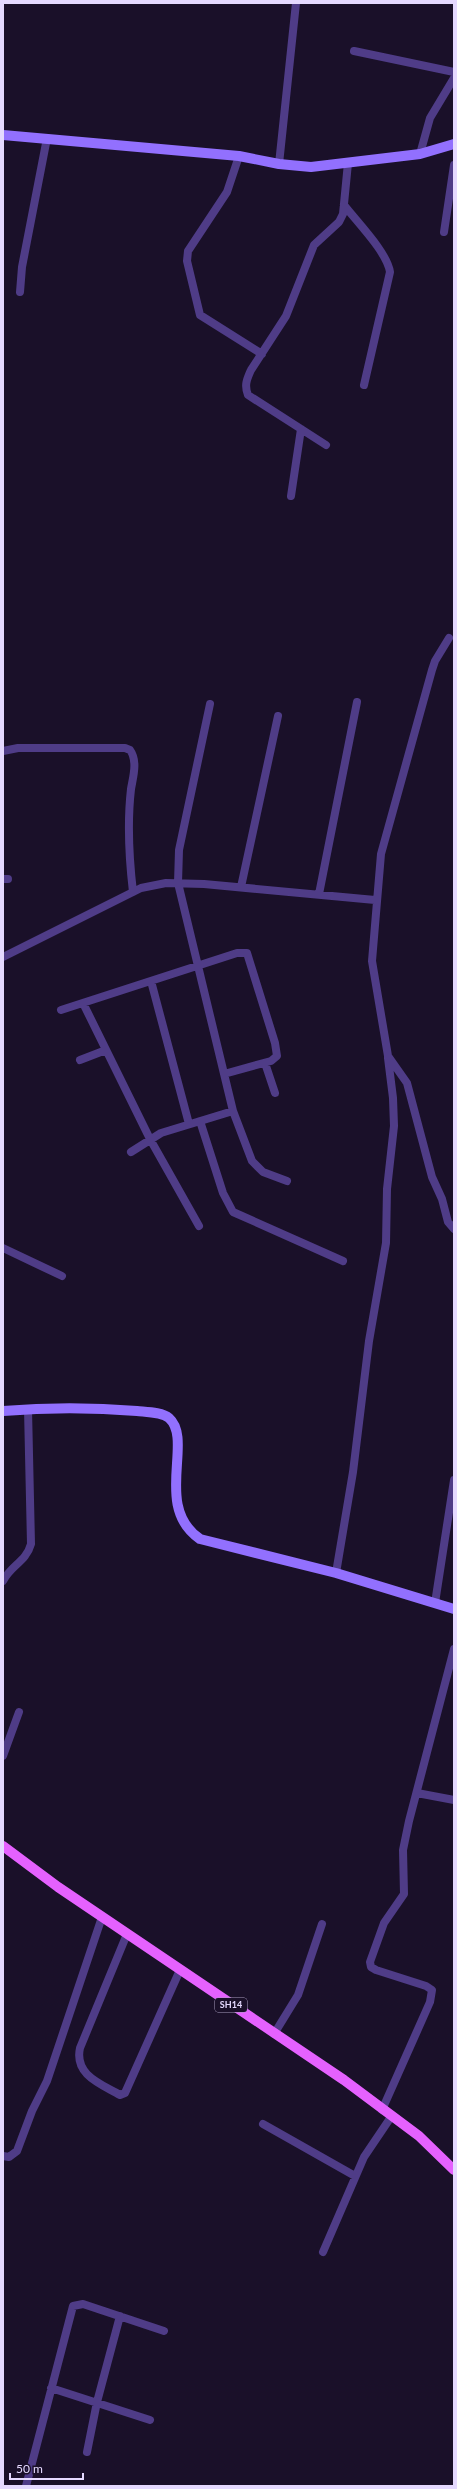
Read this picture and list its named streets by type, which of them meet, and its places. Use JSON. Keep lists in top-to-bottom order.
{
  "streets": {
    "main road": ["SH14"]
  },
  "scale_bar": "50 m"
}
